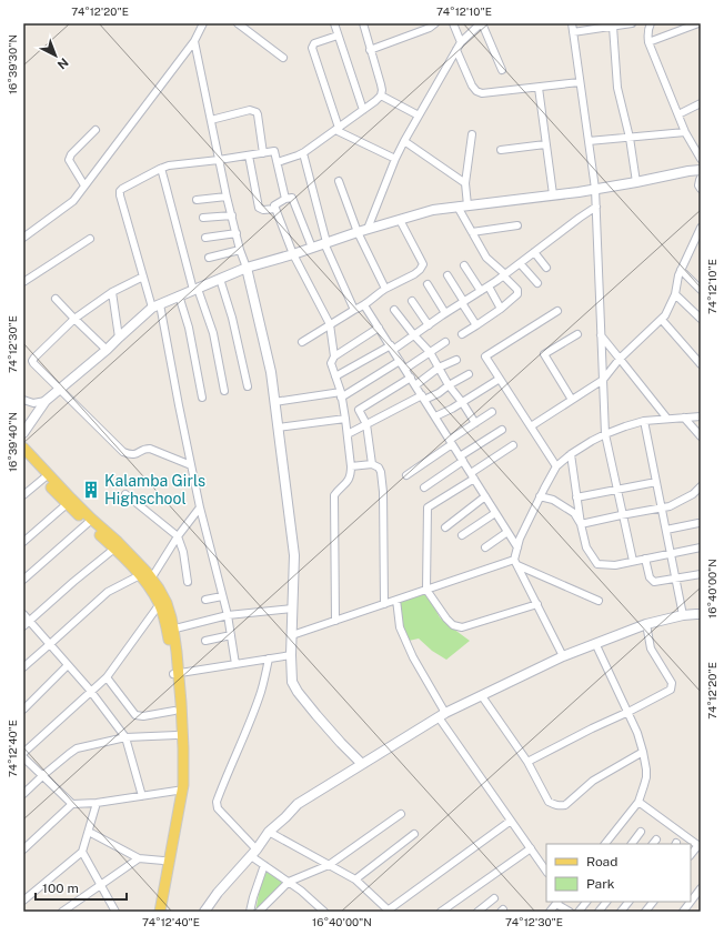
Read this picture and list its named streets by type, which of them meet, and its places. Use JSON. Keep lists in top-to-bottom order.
{
  "places": {
    "building": ["Kalamba Girls Highschool"]
  },
  "legend": ["Road", "Park"],
  "scale_bar": "100 m",
  "north": "bottom right",
  "coordinates": [
    "74°12'20\"E",
    "74°12'10\"E",
    "16°39'30\"N",
    "74°12'30\"E",
    "16°39'40\"N",
    "16°40'00\"N",
    "74°12'40\"E"
  ]
}
